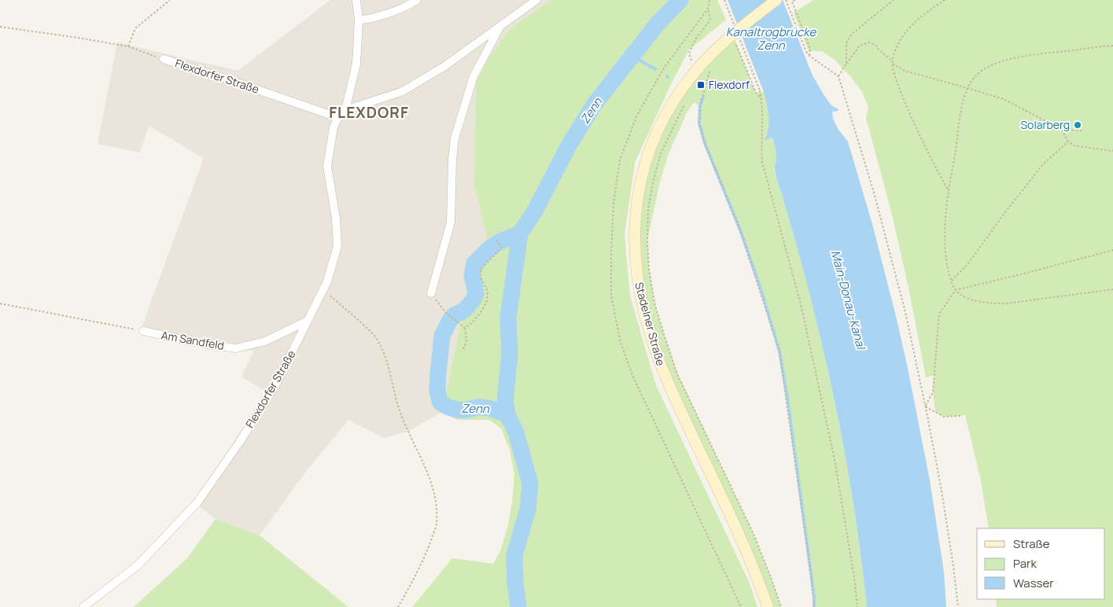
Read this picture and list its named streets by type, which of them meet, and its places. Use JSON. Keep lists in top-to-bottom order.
{
  "streets": {
    "main road": ["Stadelner Straße"],
    "street": ["Flexdorfer Straße", "Am Sandfeld"]
  },
  "crossings": [
    ["Flexdorfer Straße", "Am Sandfeld"]
  ],
  "districts": ["FLEXDORF"],
  "water": ["Kanaltrogbrücke Zenn", "Zenn", "Main-Donau-Kanal"],
  "places": {
    "transit": ["Flexdorf"],
    "other": ["Solarberg"]
  },
  "legend": ["Straße", "Park", "Wasser"]
}
